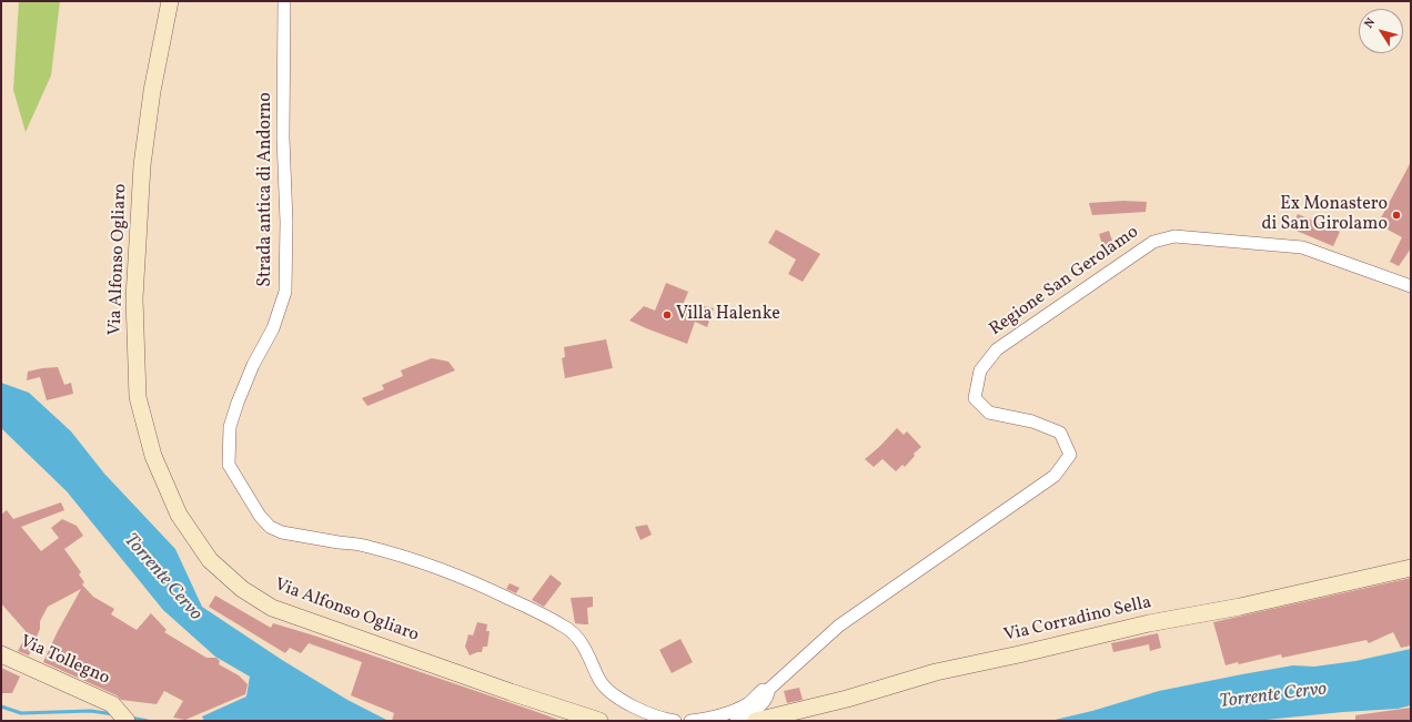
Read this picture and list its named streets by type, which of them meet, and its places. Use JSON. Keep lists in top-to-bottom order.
{
  "streets": {
    "main road": ["Via Alfonso Ogliaro", "Via Corradino Sella", "Via Tollegno"],
    "street": ["Strada antica di Andorno", "Regione San Gerolamo"]
  },
  "water": ["Torrente Cervo"],
  "places": ["Ex Monastero di San Girolamo", "Villa Halenke"],
  "north": "top left"
}
